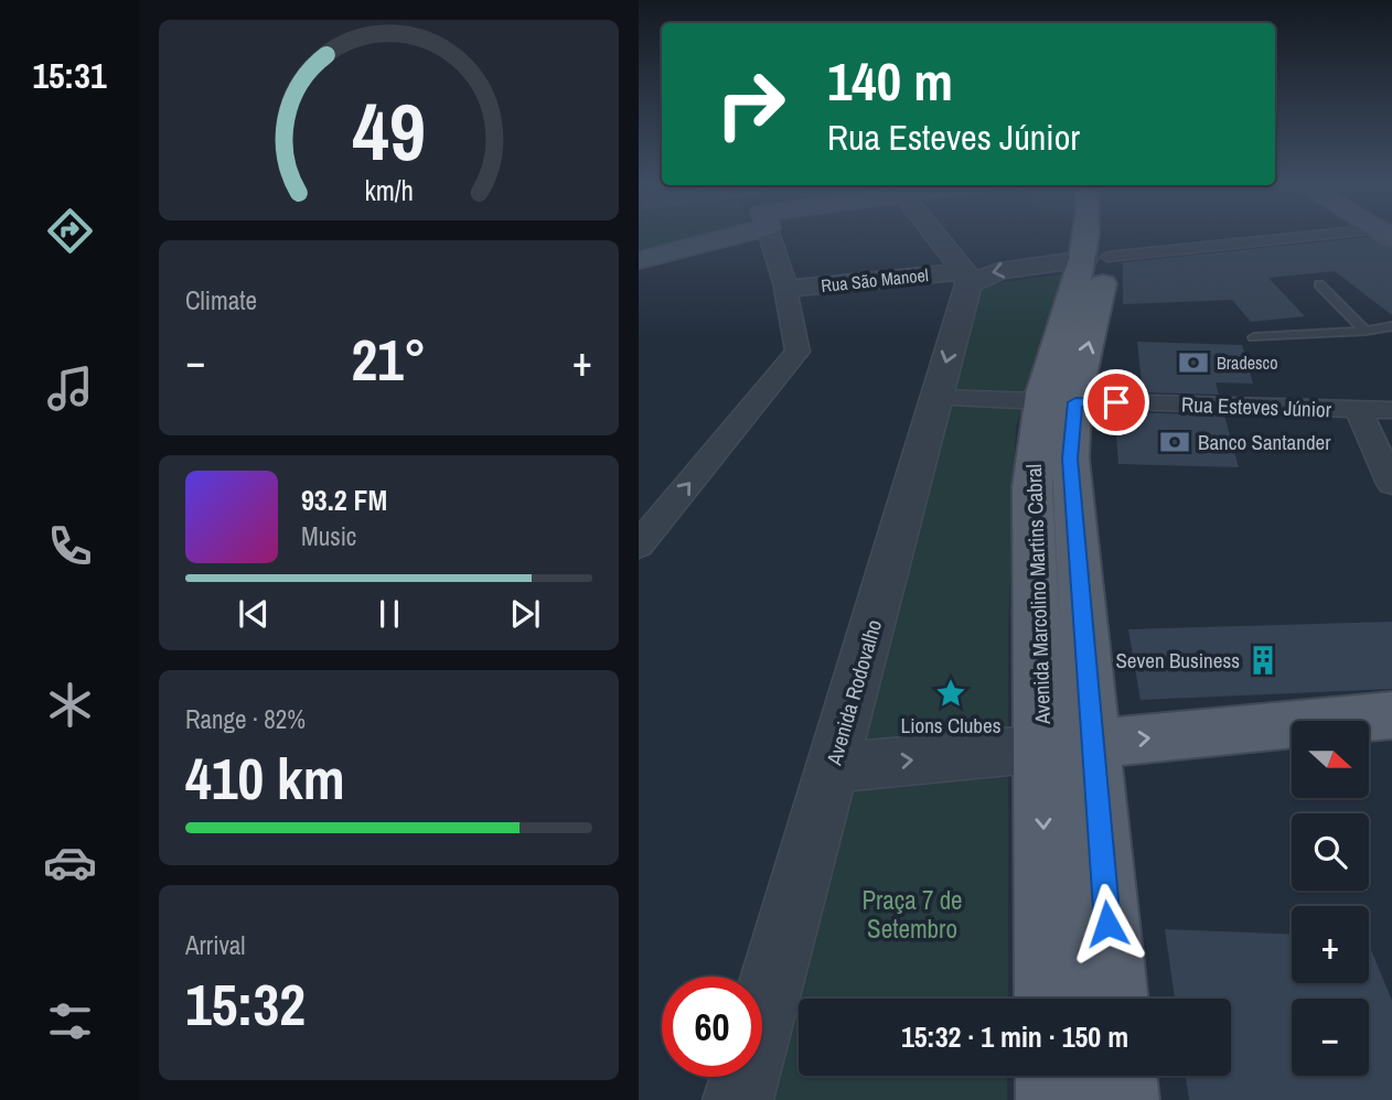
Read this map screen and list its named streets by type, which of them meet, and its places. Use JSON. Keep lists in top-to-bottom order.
{
  "streets": {
    "main road": ["Avenida Marcolino Martins Cabral"],
    "street": ["Rua São Manoel", "Rua Esteves Júnior", "Avenida Rodovalho"]
  },
  "crossings": [
    ["Rua São Manoel", "Avenida Marcolino Martins Cabral"],
    ["Rua São Manoel", "Avenida Rodovalho"],
    ["Rua Esteves Júnior", "Avenida Marcolino Martins Cabral"],
    ["Rua Esteves Júnior", "Avenida Rodovalho"]
  ],
  "parks": ["Praça 7 de Setembro"],
  "places": {
    "bank": ["Bradesco", "Banco Santander"],
    "building": ["Seven Business"],
    "place": ["Lions Clubes"]
  },
  "north": "right",
  "page": {
    "tabs": "15:31",
    "turn": ["140 m", "Rua Esteves Júnior"],
    "tile": [
      "Climate",
      ["Range · 82%", "410 km"],
      ["Arrival", "15:32"]
    ],
    "heat": ["−", "21°", "+"],
    "song": ["93.2 FM", "Music"],
    "map_buttons": ["+", "−"],
    "limit": "60",
    "trip": "15:32 · 1 min · 150 m",
    "gauge": ["49", "km/h"]
  }
}
